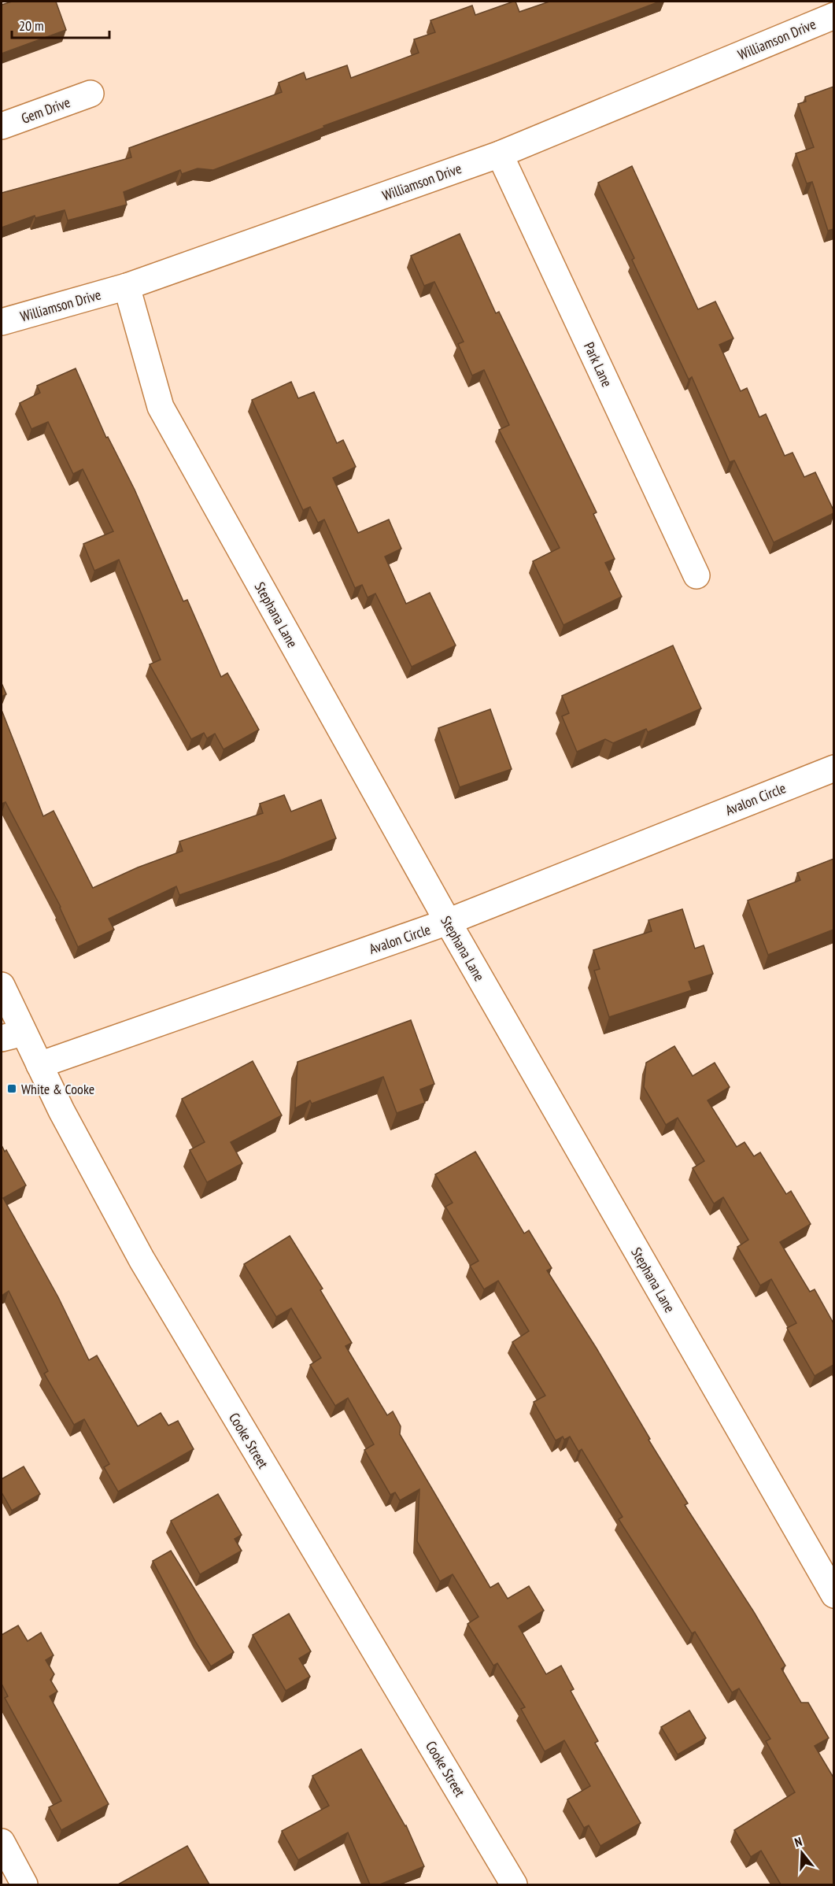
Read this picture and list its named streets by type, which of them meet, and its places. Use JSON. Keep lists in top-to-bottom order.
{
  "streets": {
    "street": [
      "Williamson Drive",
      "Gem Drive",
      "Park Lane",
      "Stephana Lane",
      "Avalon Circle",
      "Cooke Street"
    ]
  },
  "crossings": [
    ["Williamson Drive", "Park Lane"],
    ["Williamson Drive", "Stephana Lane"],
    ["Stephana Lane", "Avalon Circle"],
    ["Avalon Circle", "Cooke Street"]
  ],
  "places": {
    "transit": ["White & Cooke"]
  },
  "scale_bar": "20 m",
  "north": "top"
}
